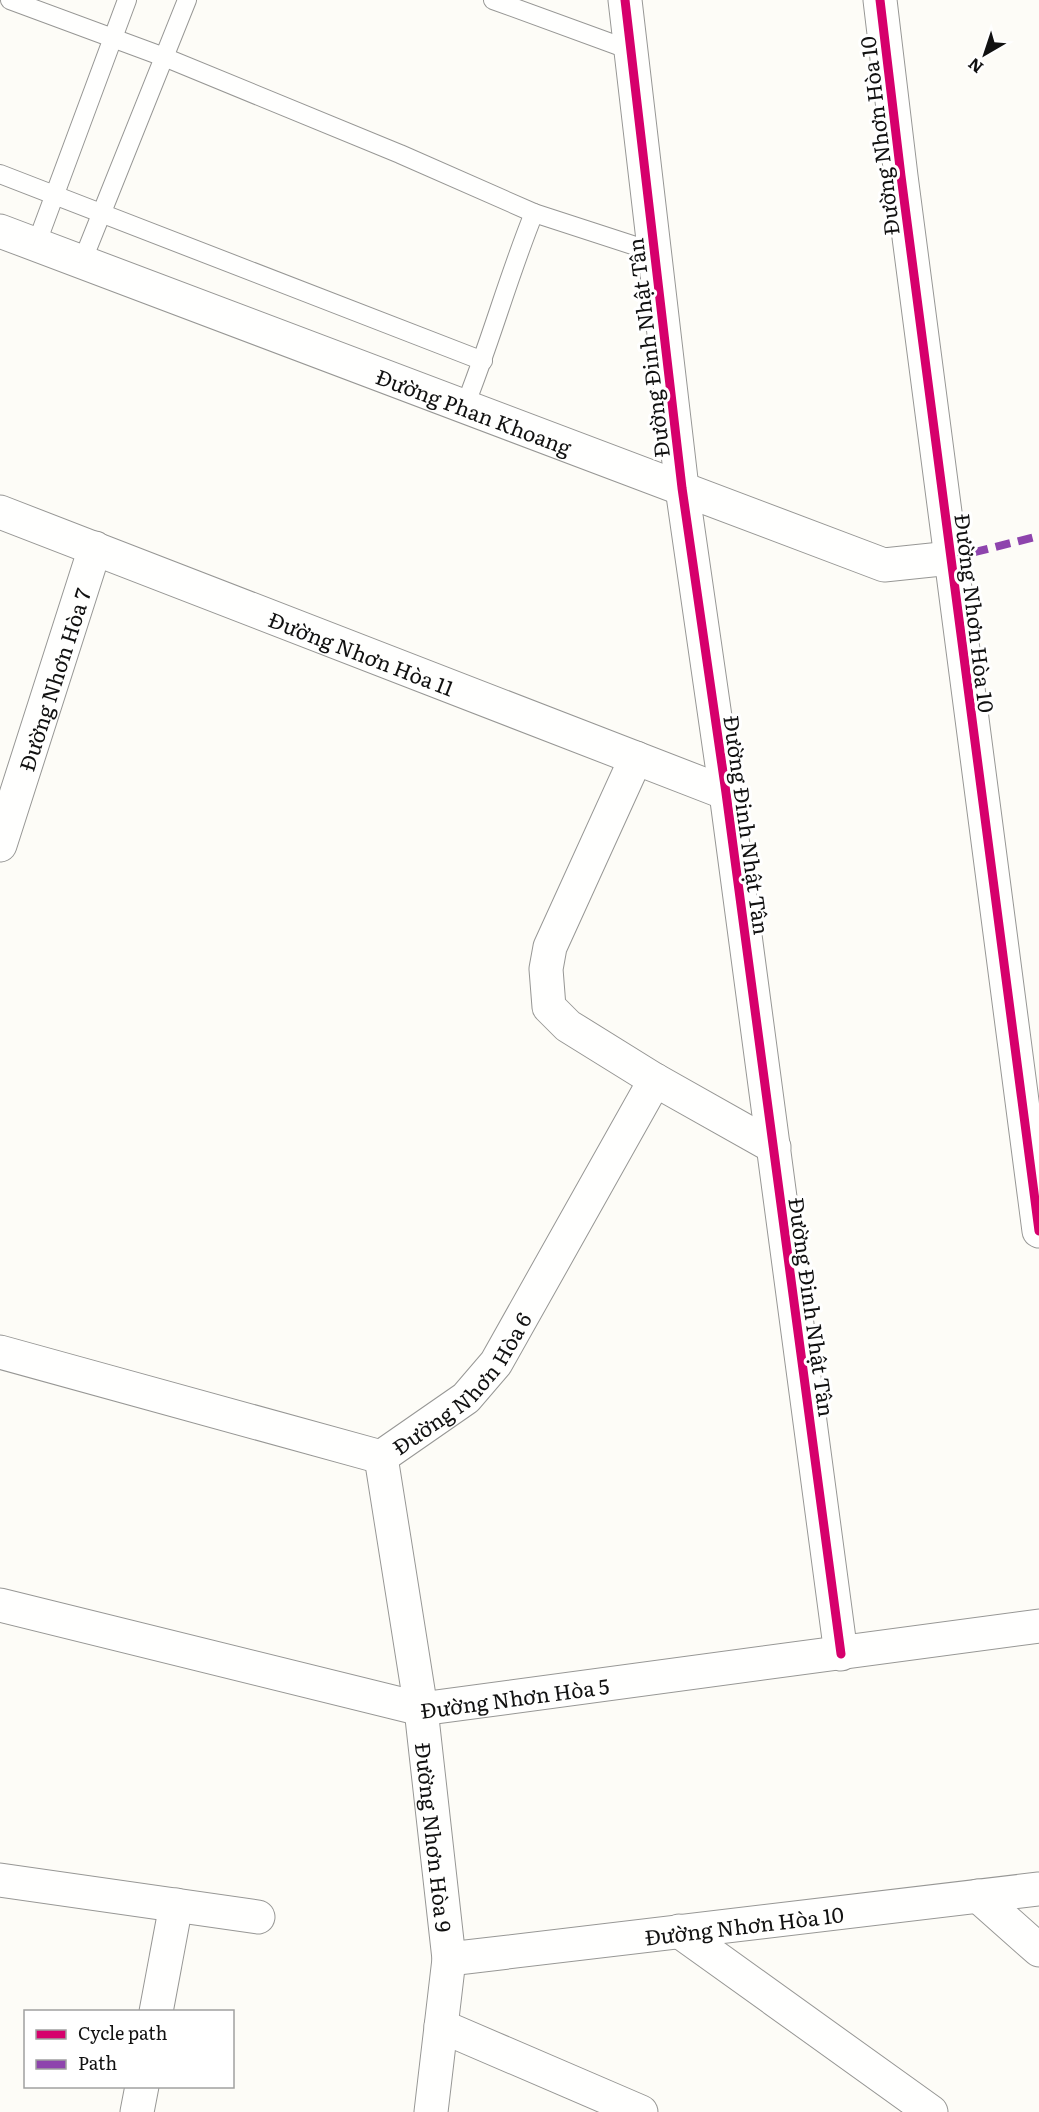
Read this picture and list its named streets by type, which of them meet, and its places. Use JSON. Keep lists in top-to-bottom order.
{
  "streets": {
    "street": [
      "Đường Nhơn Hòa 10",
      "Đường Đinh Nhật Tân",
      "Đường Phan Khoang",
      "Đường Nhơn Hòa 11",
      "Đường Nhơn Hòa 7",
      "Đường Nhơn Hòa 6",
      "Đường Nhơn Hòa 5",
      "Đường Nhơn Hòa 9"
    ]
  },
  "crossings": [
    ["Đường Nhơn Hòa 10", "Đường Phan Khoang"],
    ["Đường Nhơn Hòa 10", "Đường Nhơn Hòa 9"],
    ["Đường Đinh Nhật Tân", "Đường Phan Khoang"],
    ["Đường Đinh Nhật Tân", "Đường Nhơn Hòa 11"],
    ["Đường Đinh Nhật Tân", "Đường Nhơn Hòa 5"],
    ["Đường Nhơn Hòa 11", "Đường Nhơn Hòa 7"],
    ["Đường Nhơn Hòa 6", "Đường Nhơn Hòa 9"],
    ["Đường Nhơn Hòa 5", "Đường Nhơn Hòa 9"]
  ],
  "legend": ["Cycle path", "Path"],
  "north": "bottom left"
}
